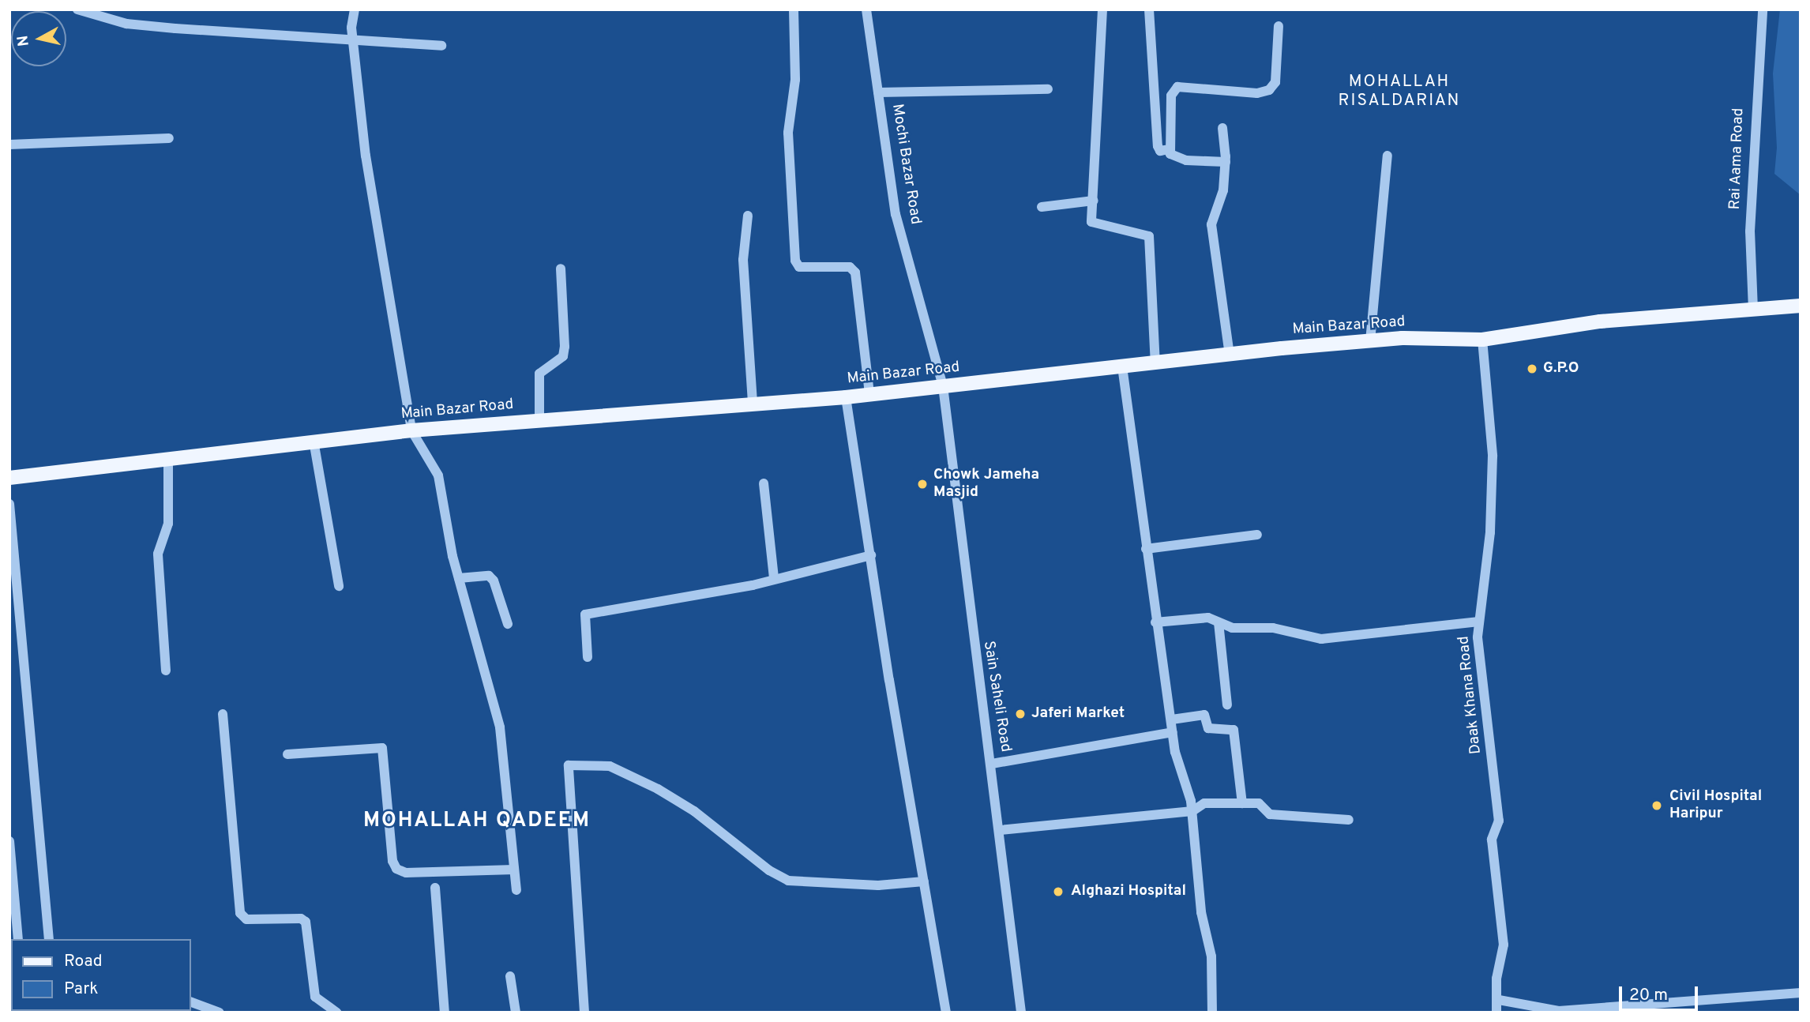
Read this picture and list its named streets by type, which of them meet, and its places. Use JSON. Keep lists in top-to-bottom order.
{
  "streets": {
    "main road": ["Main Bazar Road"],
    "street": [
      "Rai Aama Road",
      "Mochi Bazar Road",
      "Daak Khana Road",
      "Sain Saheli Road"
    ]
  },
  "crossings": [
    ["Rai Aama Road", "Main Bazar Road"],
    ["Mochi Bazar Road", "Main Bazar Road"],
    ["Mochi Bazar Road", "Sain Saheli Road"],
    ["Main Bazar Road", "Daak Khana Road"],
    ["Main Bazar Road", "Sain Saheli Road"]
  ],
  "districts": ["MOHALLAH RISALDARIAN", "MOHALLAH QADEEM"],
  "places": [
    "G.P.O",
    "Chowk Jameha Masjid",
    "Jaferi Market",
    "Civil Hospital Haripur",
    "Alghazi Hospital"
  ],
  "legend": ["Road", "Park"],
  "scale_bar": "20 m",
  "north": "left"
}
